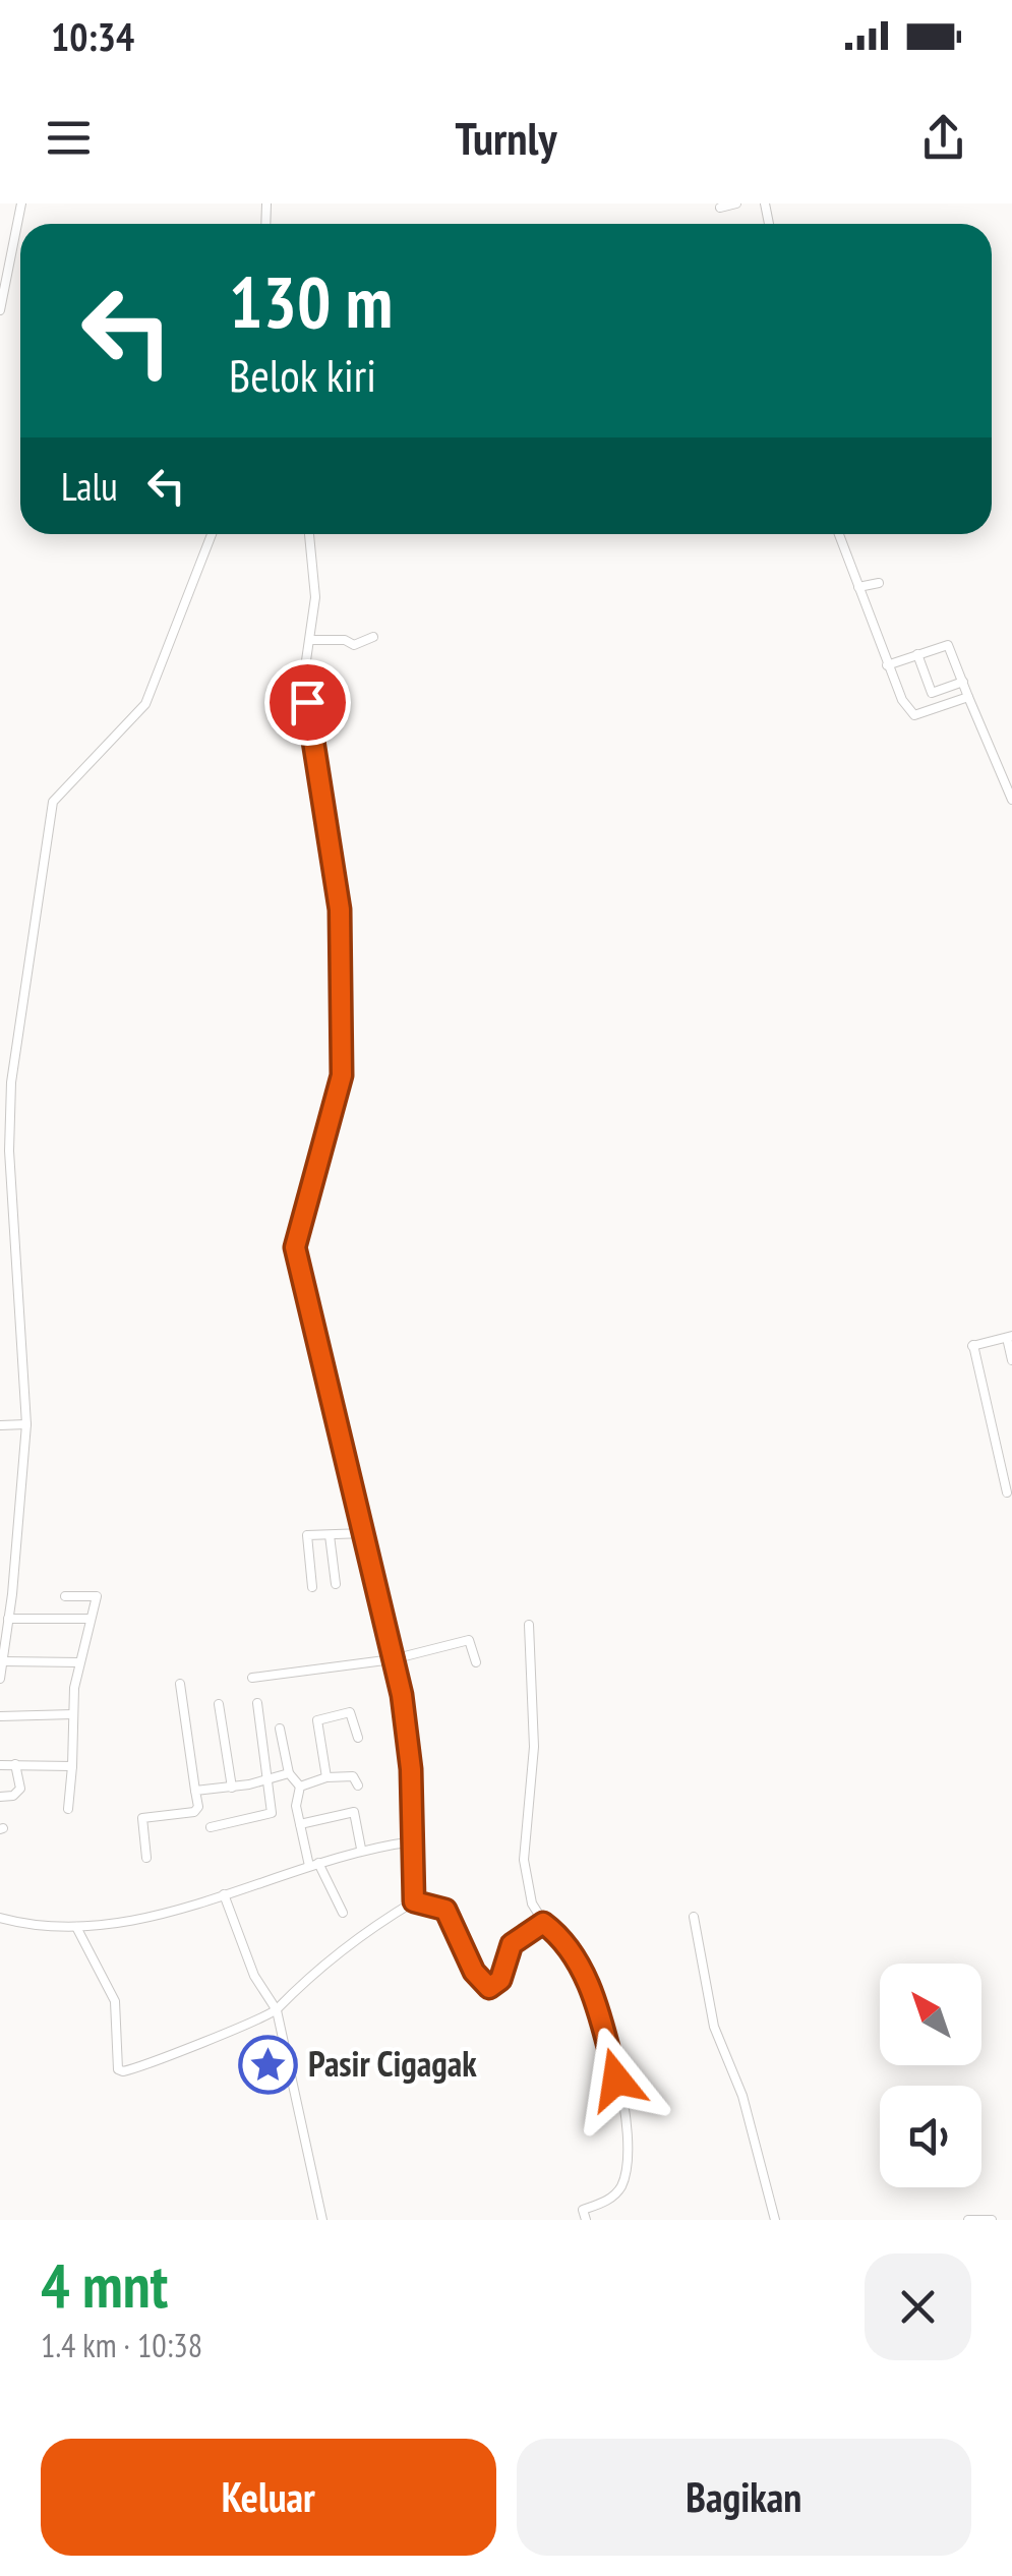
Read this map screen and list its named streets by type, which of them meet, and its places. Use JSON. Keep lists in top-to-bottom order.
{
  "places": {
    "place": ["Pasir Cigagak"]
  },
  "north": "top left",
  "page": {
    "status": "10:34",
    "header": "Turnly",
    "turn": ["130 m", "Belok kiri"],
    "then": "Lalu",
    "heading": ["4 mnt", "1.4 km · 10:38"],
    "buttons": ["Keluar", "Bagikan"]
  }
}
